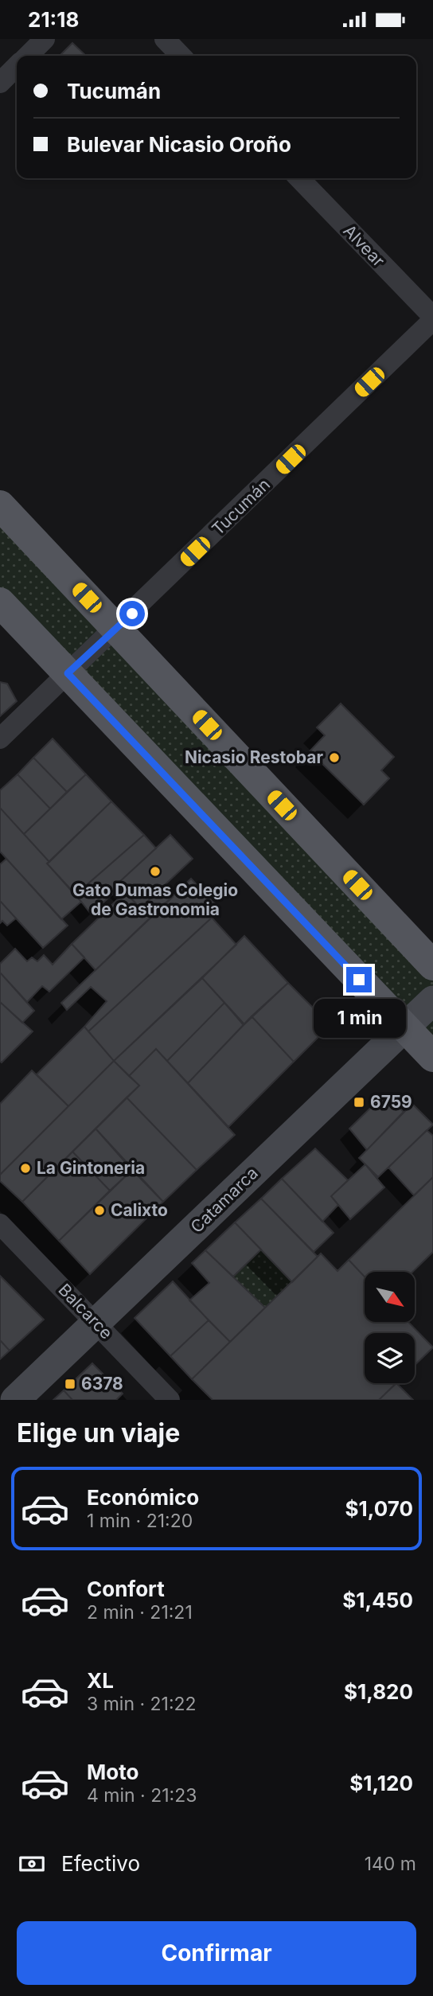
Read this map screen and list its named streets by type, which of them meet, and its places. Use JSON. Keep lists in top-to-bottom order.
{
  "streets": {
    "main road": ["Catamarca"],
    "street": ["Alvear", "Tucumán", "Balcarce"]
  },
  "crossings": [
    ["Alvear", "Tucumán"],
    ["Catamarca", "Balcarce"]
  ],
  "places": {
    "other": [
      "Nicasio Restobar",
      "Gato Dumas Colegio de Gastronomia",
      "La Gintoneria",
      "Calixto"
    ],
    "transit": ["6759", "6378"]
  },
  "north": "bottom right",
  "page": {
    "status": "21:18",
    "banner": ["Tucumán", "Bulevar Nicasio Oroño"],
    "bubble": "1 min",
    "heading": "Elige un viaje",
    "list": [
      {
        "name": "Económico",
        "note": "1 min · 21:20",
        "value": "$1,070"
      },
      {
        "name": "Confort",
        "note": "2 min · 21:21",
        "value": "$1,450"
      },
      {
        "name": "XL",
        "note": "3 min · 21:22",
        "value": "$1,820"
      },
      {
        "name": "Moto",
        "note": "4 min · 21:23",
        "value": "$1,120"
      }
    ],
    "pay": ["Efectivo", "140 m"],
    "buttons": "Confirmar"
  }
}
